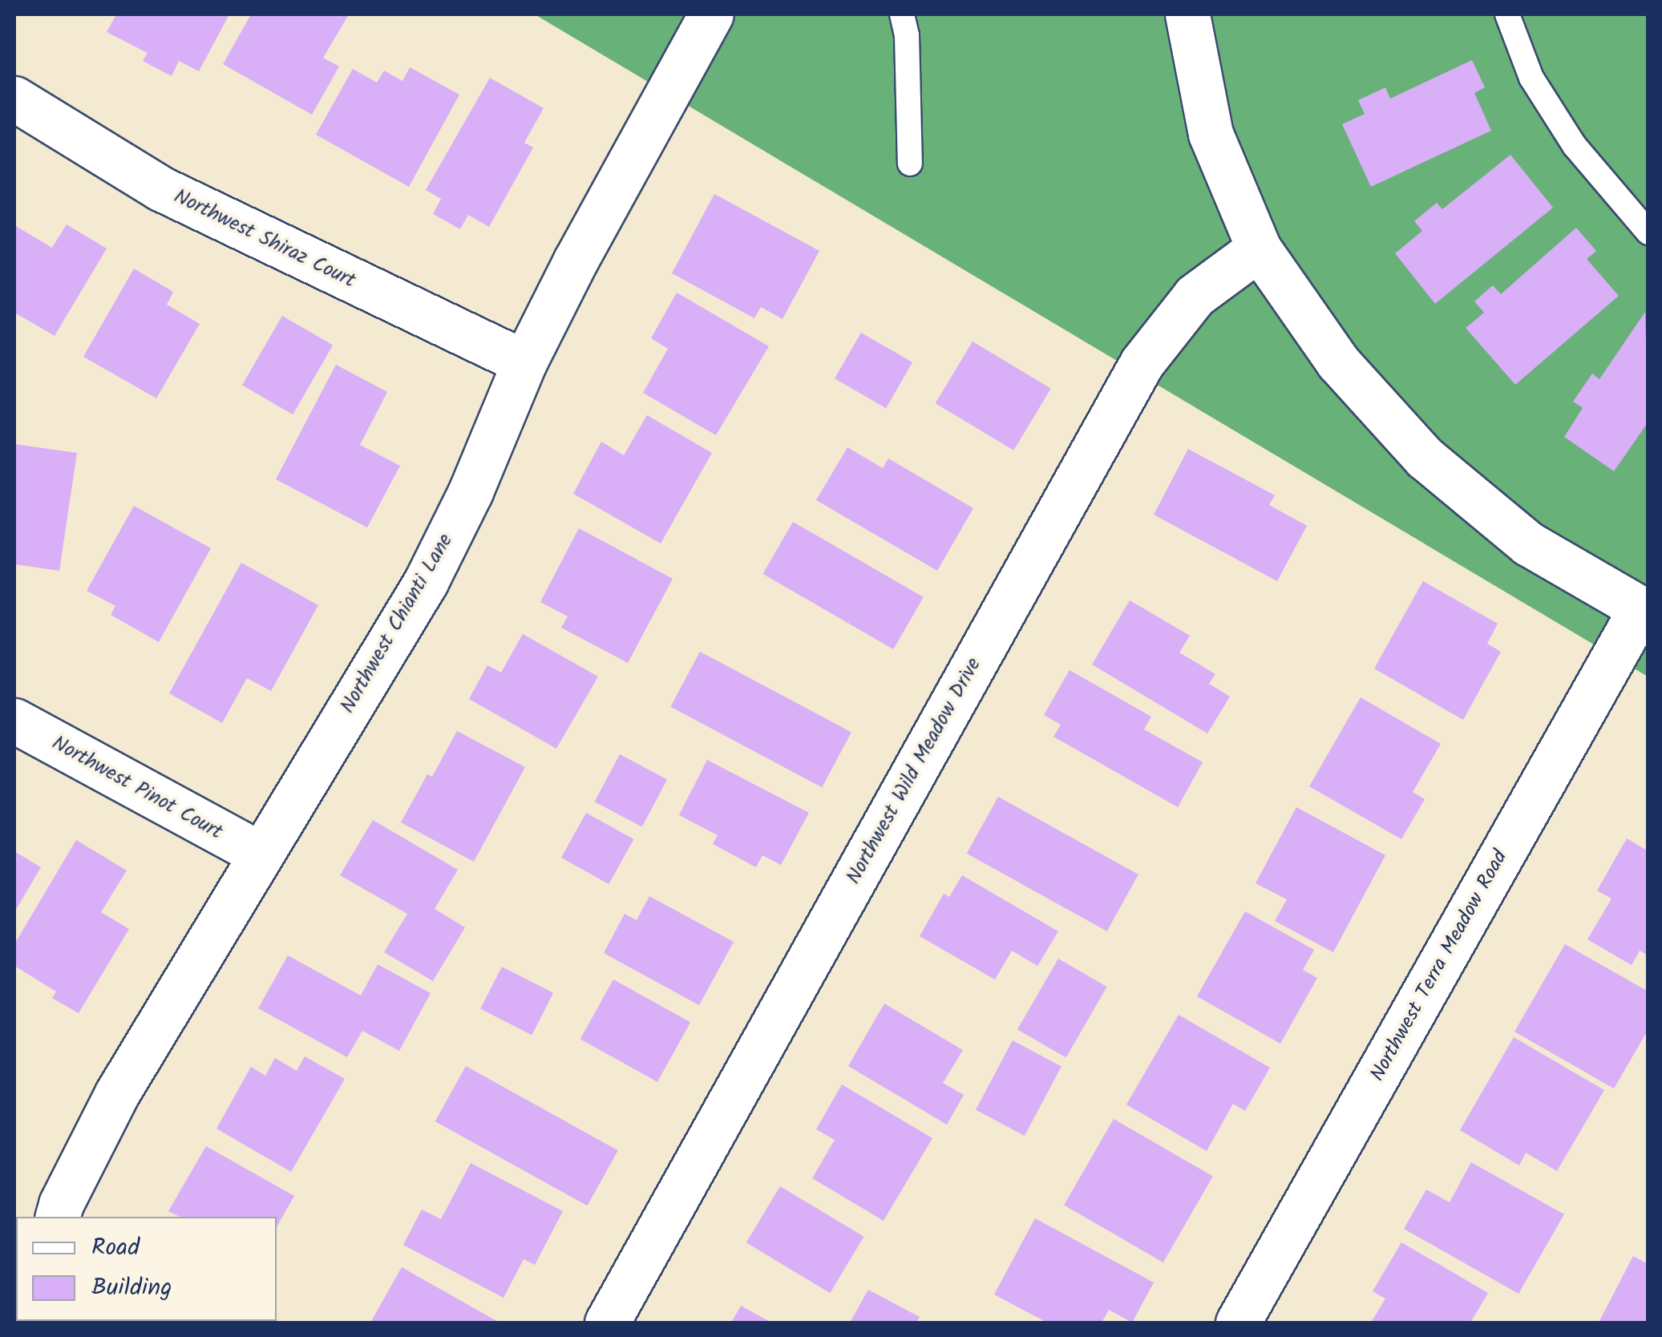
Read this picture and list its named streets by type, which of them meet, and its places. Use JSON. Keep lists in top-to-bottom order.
{
  "streets": {
    "street": [
      "Northwest Shiraz Court",
      "Northwest Chianti Lane",
      "Northwest Wild Meadow Drive",
      "Northwest Pinot Court",
      "Northwest Terra Meadow Road"
    ]
  },
  "crossings": [
    ["Northwest Shiraz Court", "Northwest Chianti Lane"],
    ["Northwest Chianti Lane", "Northwest Pinot Court"]
  ],
  "legend": ["Road", "Building"]
}
